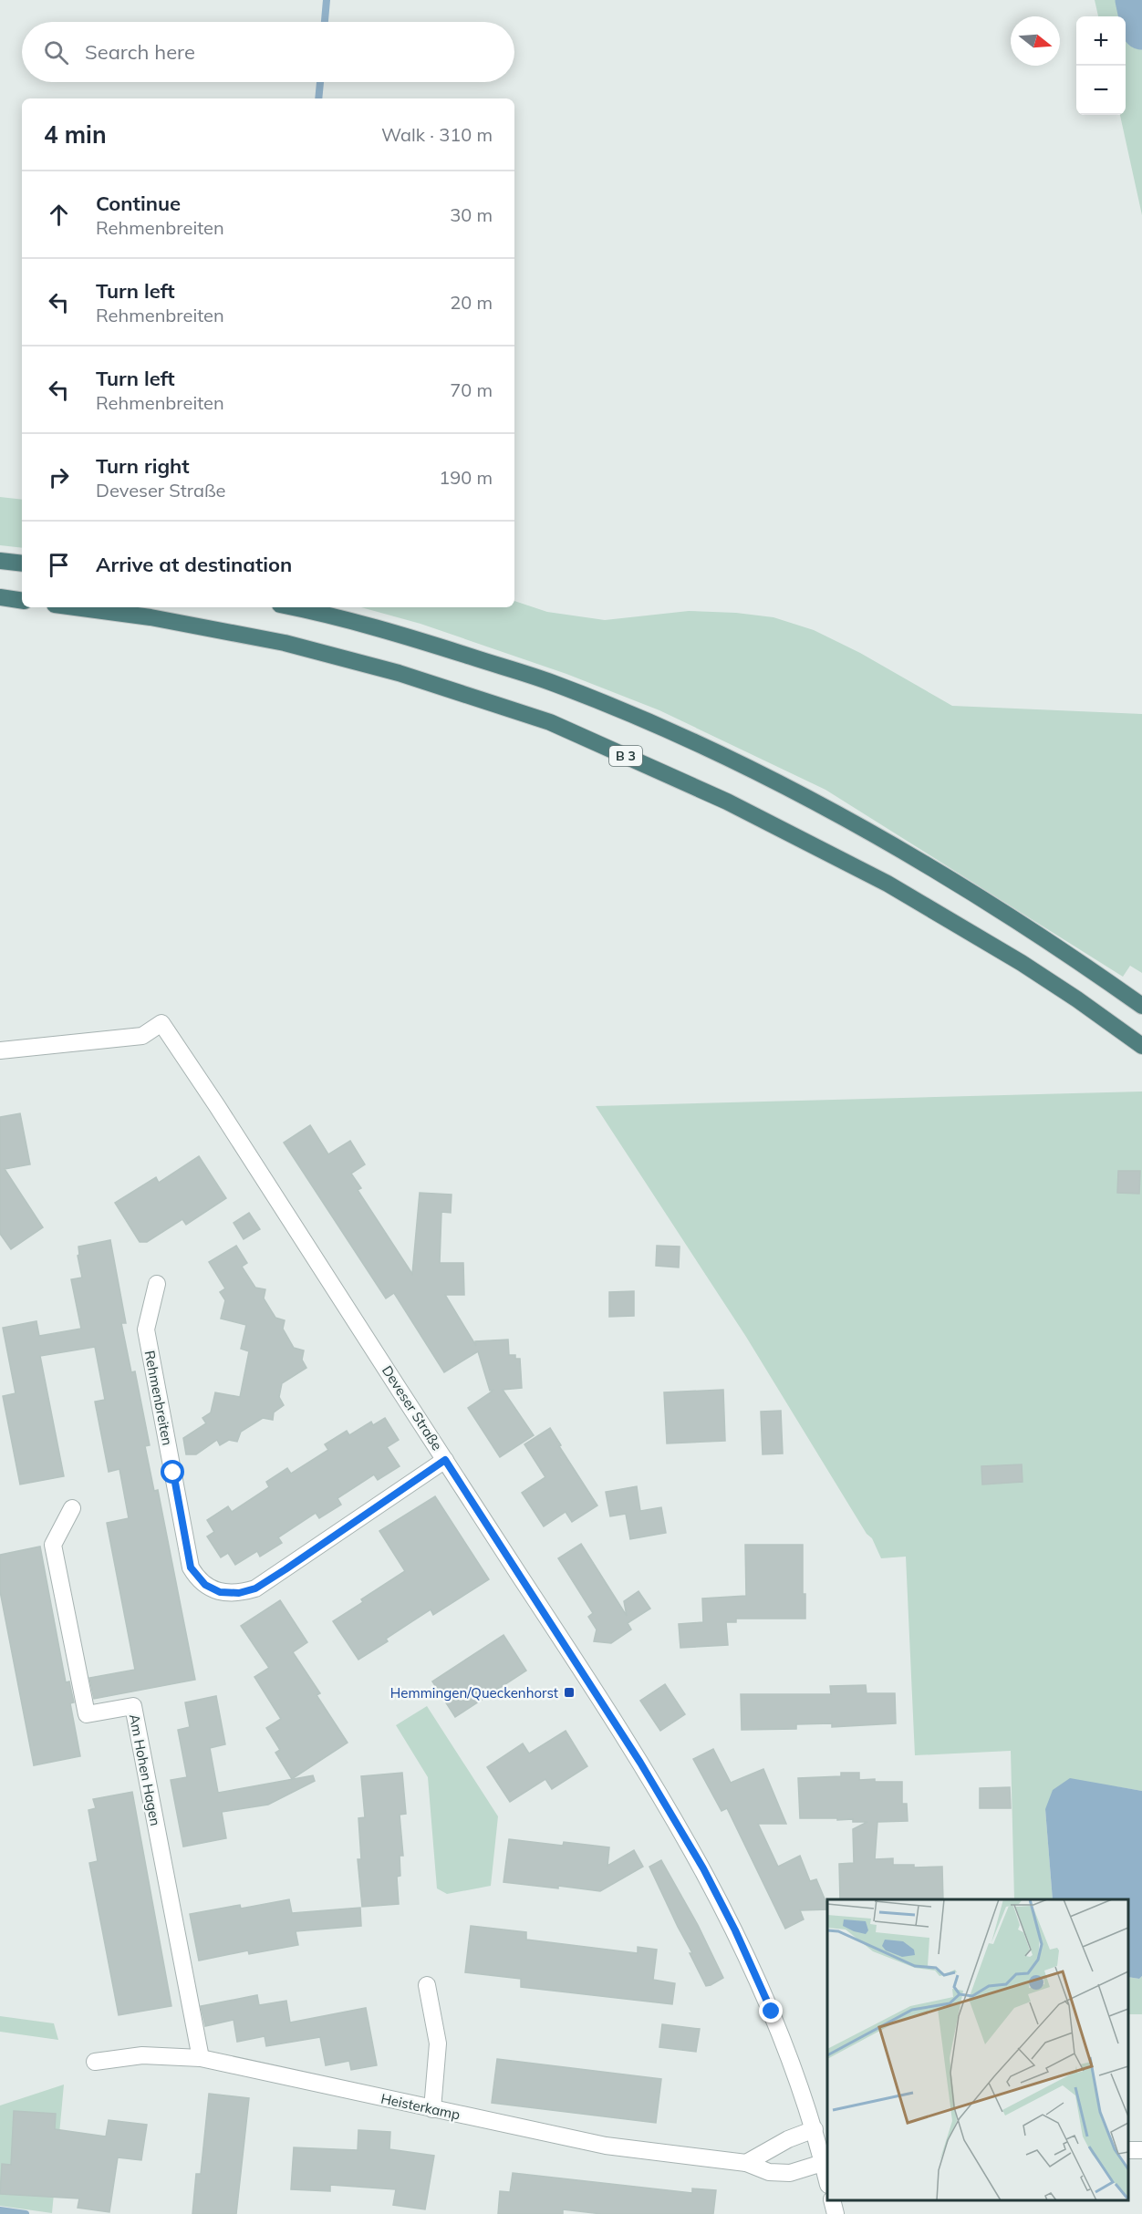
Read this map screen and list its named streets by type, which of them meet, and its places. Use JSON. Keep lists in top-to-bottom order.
{
  "streets": {
    "highway": ["B 3"],
    "street": [
      "Rehmenbreiten",
      "Deveser Straße",
      "Am Hohen Hagen",
      "Heisterkamp"
    ]
  },
  "crossings": [
    ["Rehmenbreiten", "Deveser Straße"],
    ["Deveser Straße", "Heisterkamp"],
    ["Am Hohen Hagen", "Heisterkamp"]
  ],
  "places": {
    "transit": ["Hemmingen/Queckenhorst"]
  },
  "north": "right",
  "page": {
    "map_buttons": ["+", "−"],
    "search": "Search here",
    "heading": ["4 min", "Walk · 310 m"],
    "list": [
      ["Continue", "Rehmenbreiten", "30 m"],
      ["Turn left", "Rehmenbreiten", "20 m"],
      ["Turn left", "Rehmenbreiten", "70 m"],
      ["Turn right", "Deveser Straße", "190 m"],
      "Arrive at destination"
    ]
  }
}
